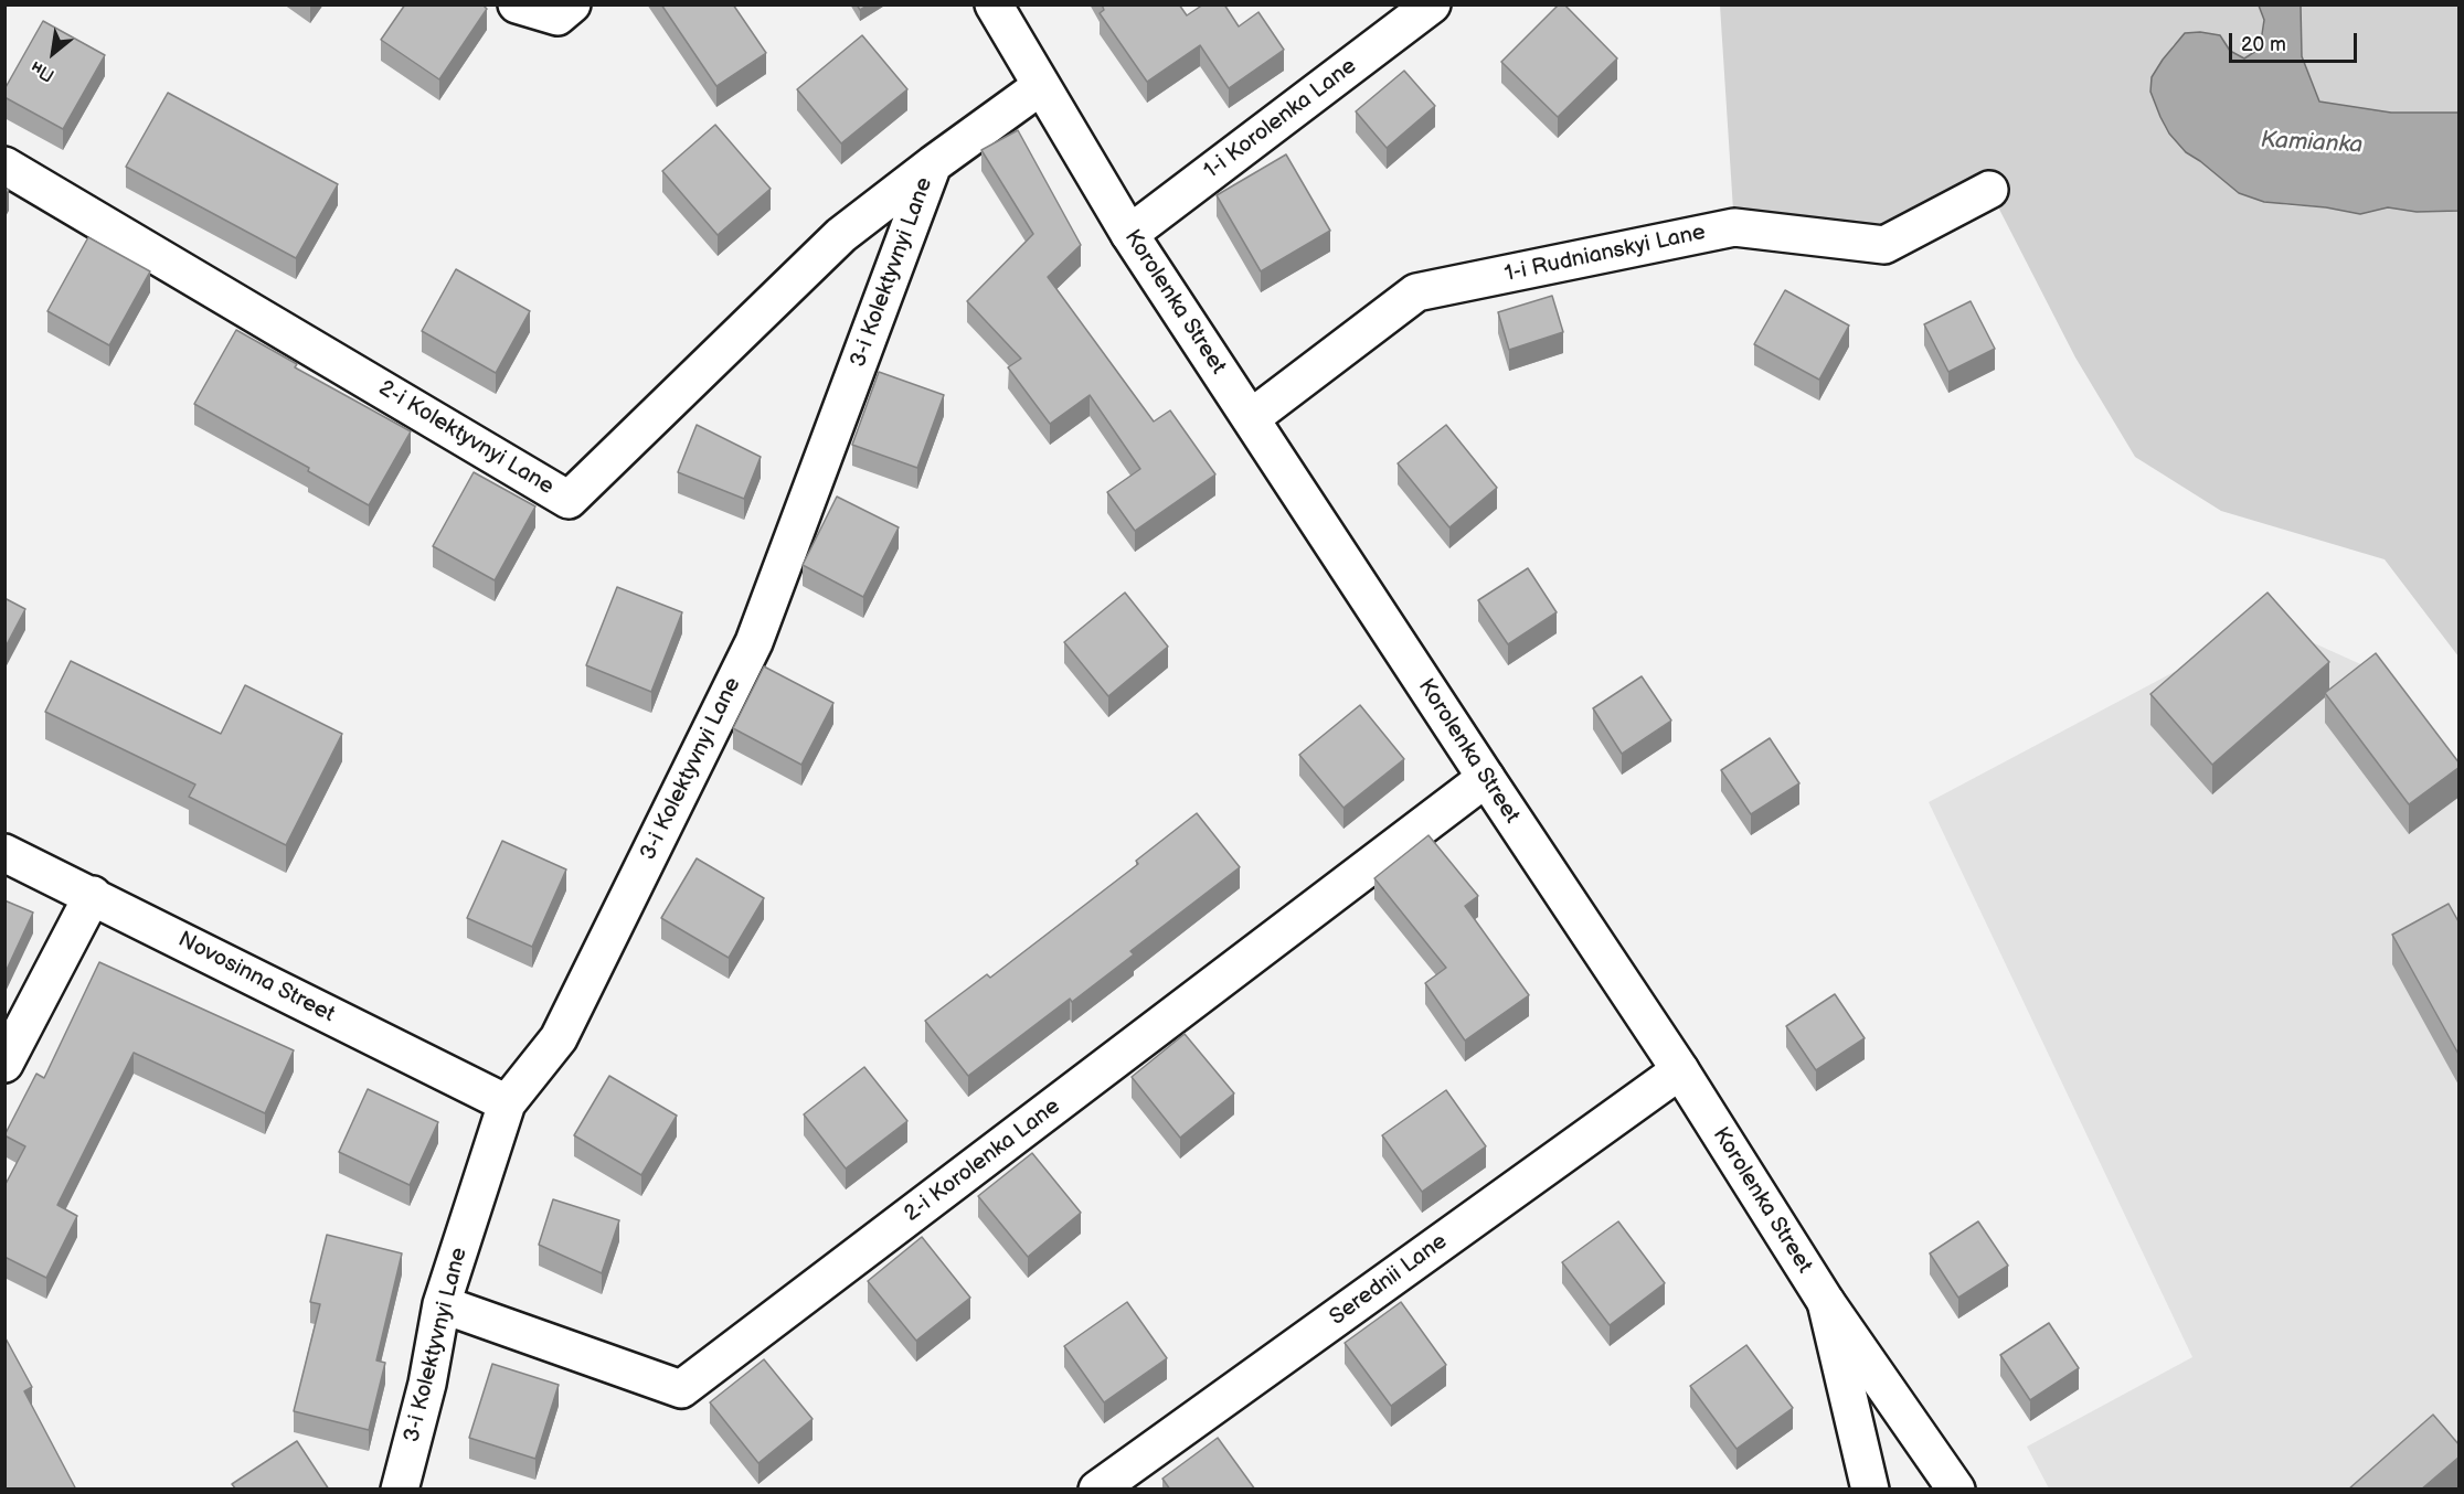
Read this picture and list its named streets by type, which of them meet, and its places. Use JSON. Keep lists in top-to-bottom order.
{
  "streets": {
    "street": [
      "1-i Korolenka Lane",
      "1-i Rudnianskyi Lane",
      "3-i Kolektyvnyi Lane",
      "Korolenka Street",
      "2-i Kolektyvnyi Lane",
      "Novosinna Street",
      "2-i Korolenka Lane",
      "Serednii Lane"
    ]
  },
  "crossings": [
    ["1-i Korolenka Lane", "Korolenka Street"],
    ["1-i Rudnianskyi Lane", "Korolenka Street"],
    ["3-i Kolektyvnyi Lane", "Korolenka Street"],
    ["3-i Kolektyvnyi Lane", "2-i Kolektyvnyi Lane"],
    ["3-i Kolektyvnyi Lane", "Novosinna Street"],
    ["3-i Kolektyvnyi Lane", "2-i Korolenka Lane"],
    ["Korolenka Street", "2-i Korolenka Lane"],
    ["Korolenka Street", "Serednii Lane"]
  ],
  "water": ["Kamianka"],
  "scale_bar": "20 m",
  "north": "bottom left"
}
